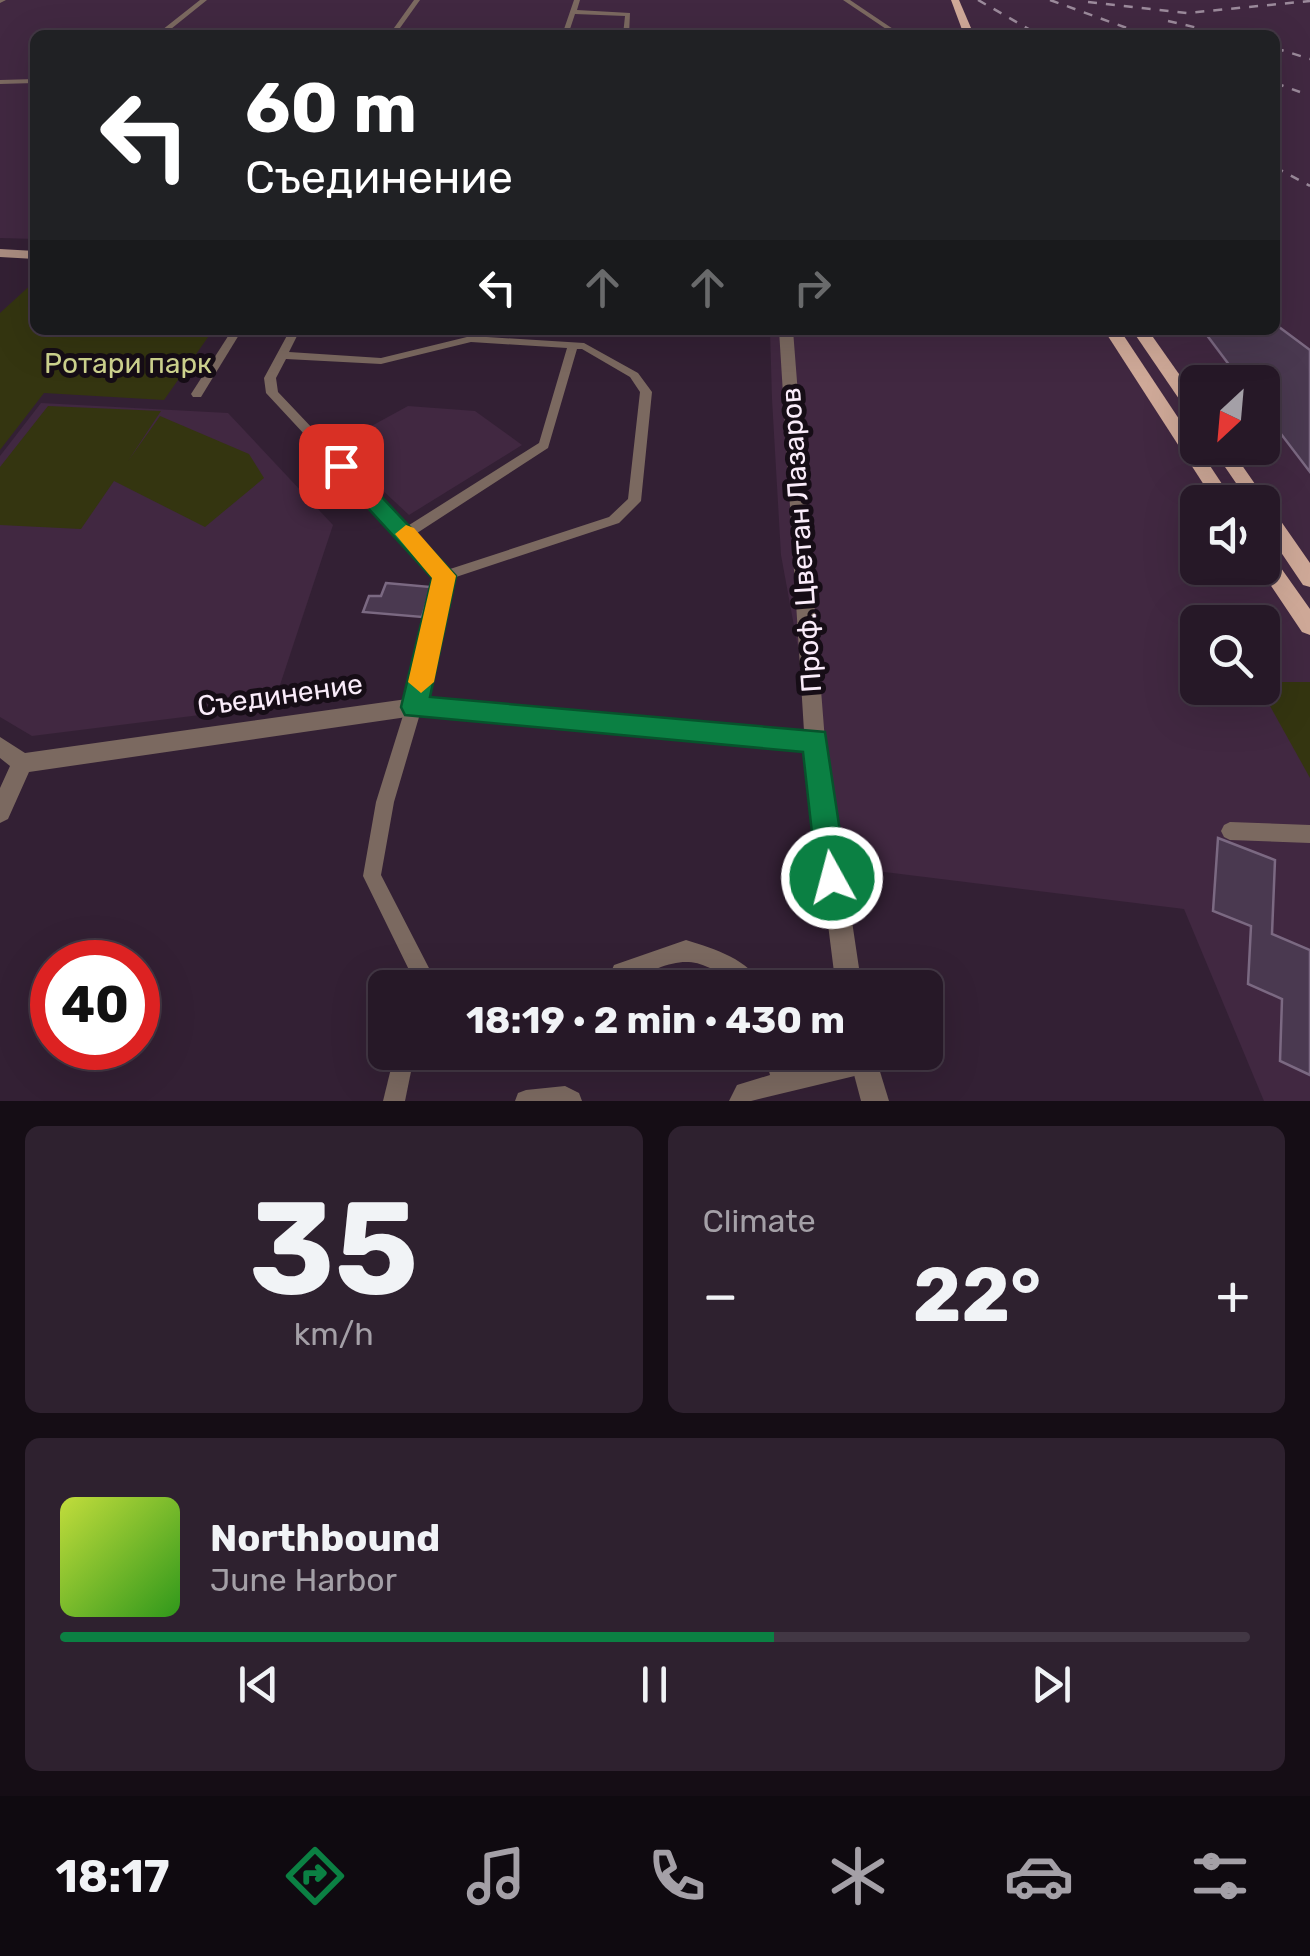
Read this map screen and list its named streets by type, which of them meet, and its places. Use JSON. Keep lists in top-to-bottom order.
{
  "streets": {
    "street": ["Проф. Цветан Лазаров", "Съединение"]
  },
  "crossings": [
    ["Проф. Цветан Лазаров", "Съединение"]
  ],
  "parks": ["Ротари парк"],
  "north": "bottom left",
  "page": {
    "turn": ["60 m", "Съединение"],
    "limit": "40",
    "trip": "18:19 · 2 min · 430 m",
    "tile": [
      ["35", "km/h"],
      "Climate"
    ],
    "heat": ["−", "22°", "+"],
    "song": ["Northbound", "June Harbor"],
    "tabs": "18:17"
  }
}
